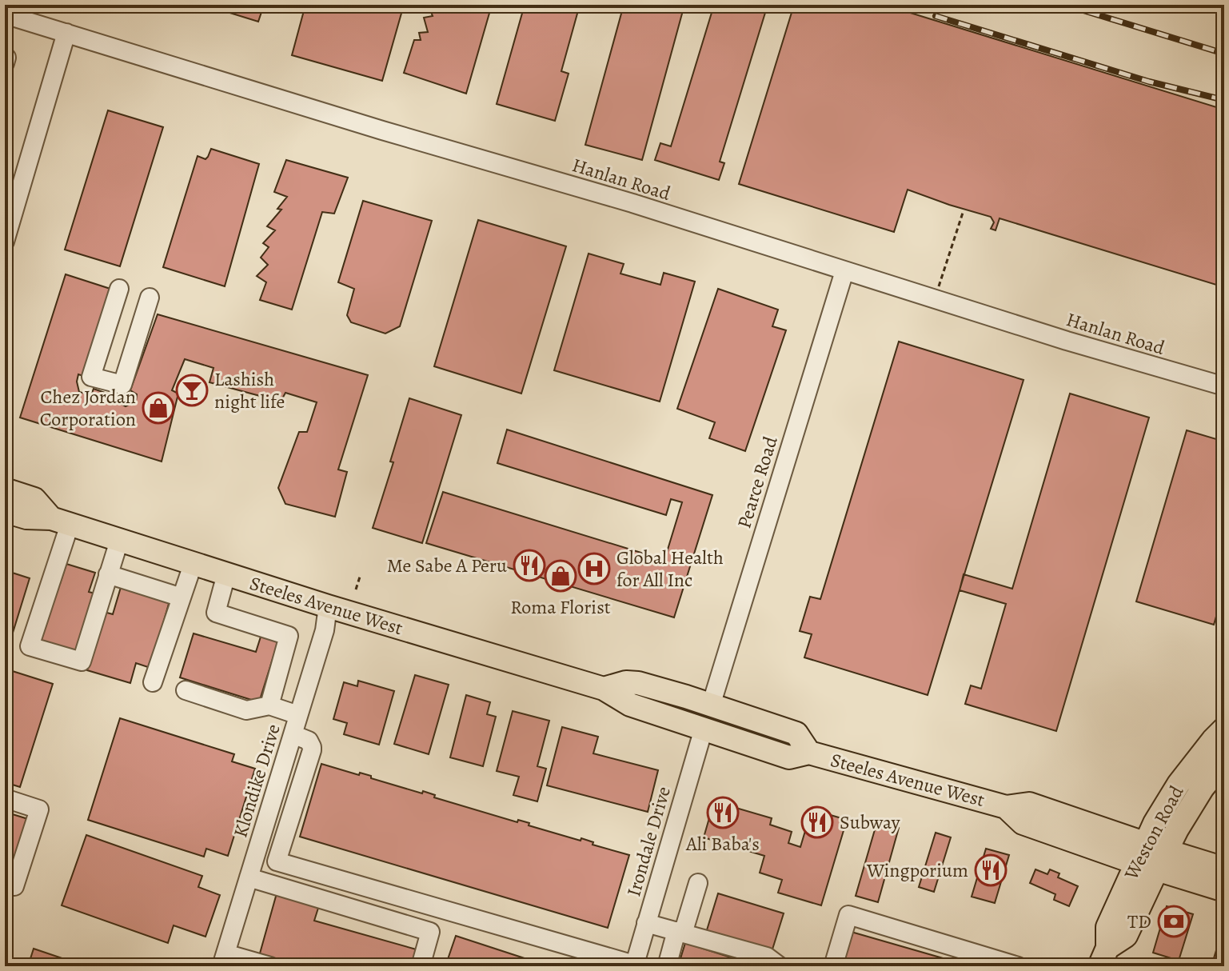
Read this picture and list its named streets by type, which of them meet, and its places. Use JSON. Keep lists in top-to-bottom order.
{
  "streets": {
    "main road": ["Steeles Avenue West", "Weston Road"],
    "street": [
      "Hanlan Road",
      "Pearce Road",
      "Klondike Drive",
      "Irondale Drive"
    ]
  },
  "crossings": [
    ["Hanlan Road", "Pearce Road"],
    ["Pearce Road", "Steeles Avenue West"],
    ["Steeles Avenue West", "Klondike Drive"],
    ["Steeles Avenue West", "Weston Road"],
    ["Steeles Avenue West", "Irondale Drive"]
  ],
  "places": {
    "bar": ["Lashish night life"],
    "shop": ["Chez Jordan Corporation", "Roma Florist"],
    "restaurant": [
      "Me Sabe A Peru",
      "Ali Baba's",
      "Subway",
      "Wingporium"
    ],
    "hospital": ["Global Health for All Inc"],
    "bank": ["TD"]
  }
}
